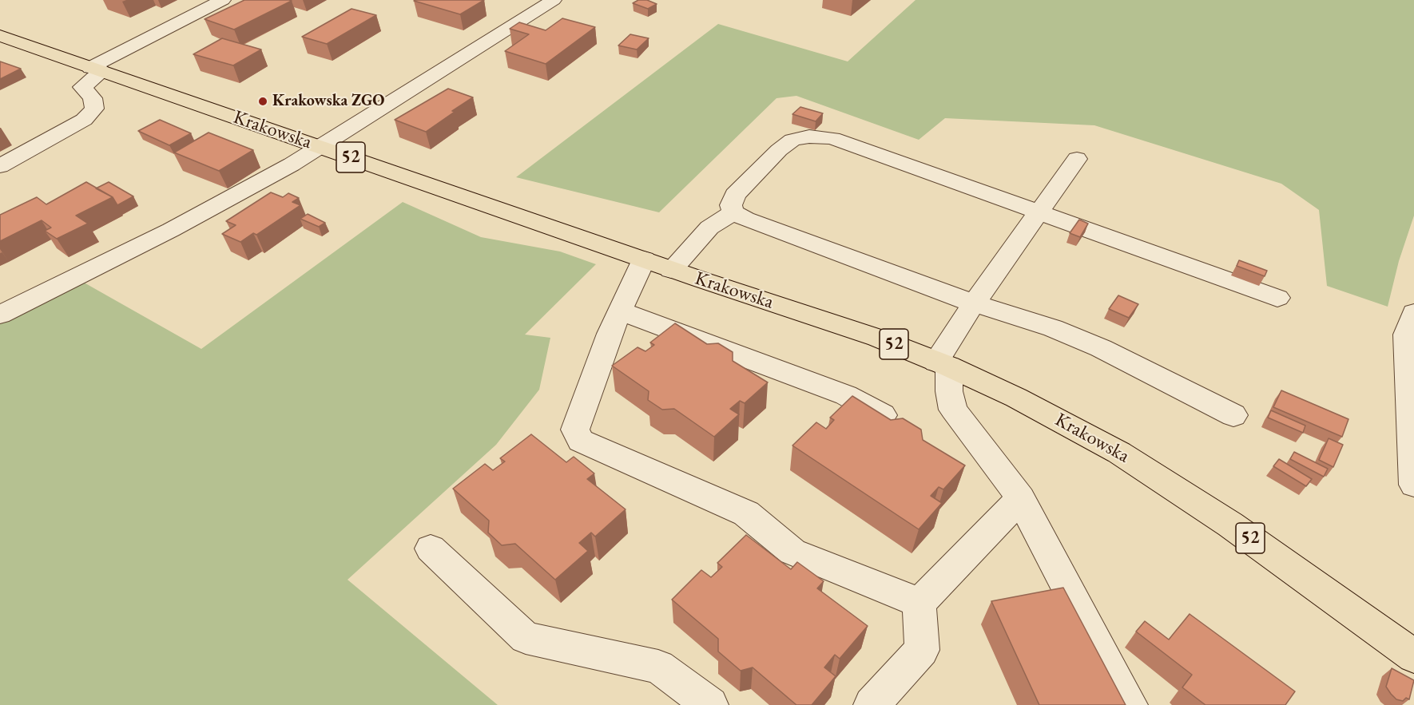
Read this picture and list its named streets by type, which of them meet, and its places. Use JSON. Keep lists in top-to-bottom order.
{
  "streets": {
    "main road": ["Krakowska", "52"]
  },
  "places": ["Krakowska ZGO"]
}
